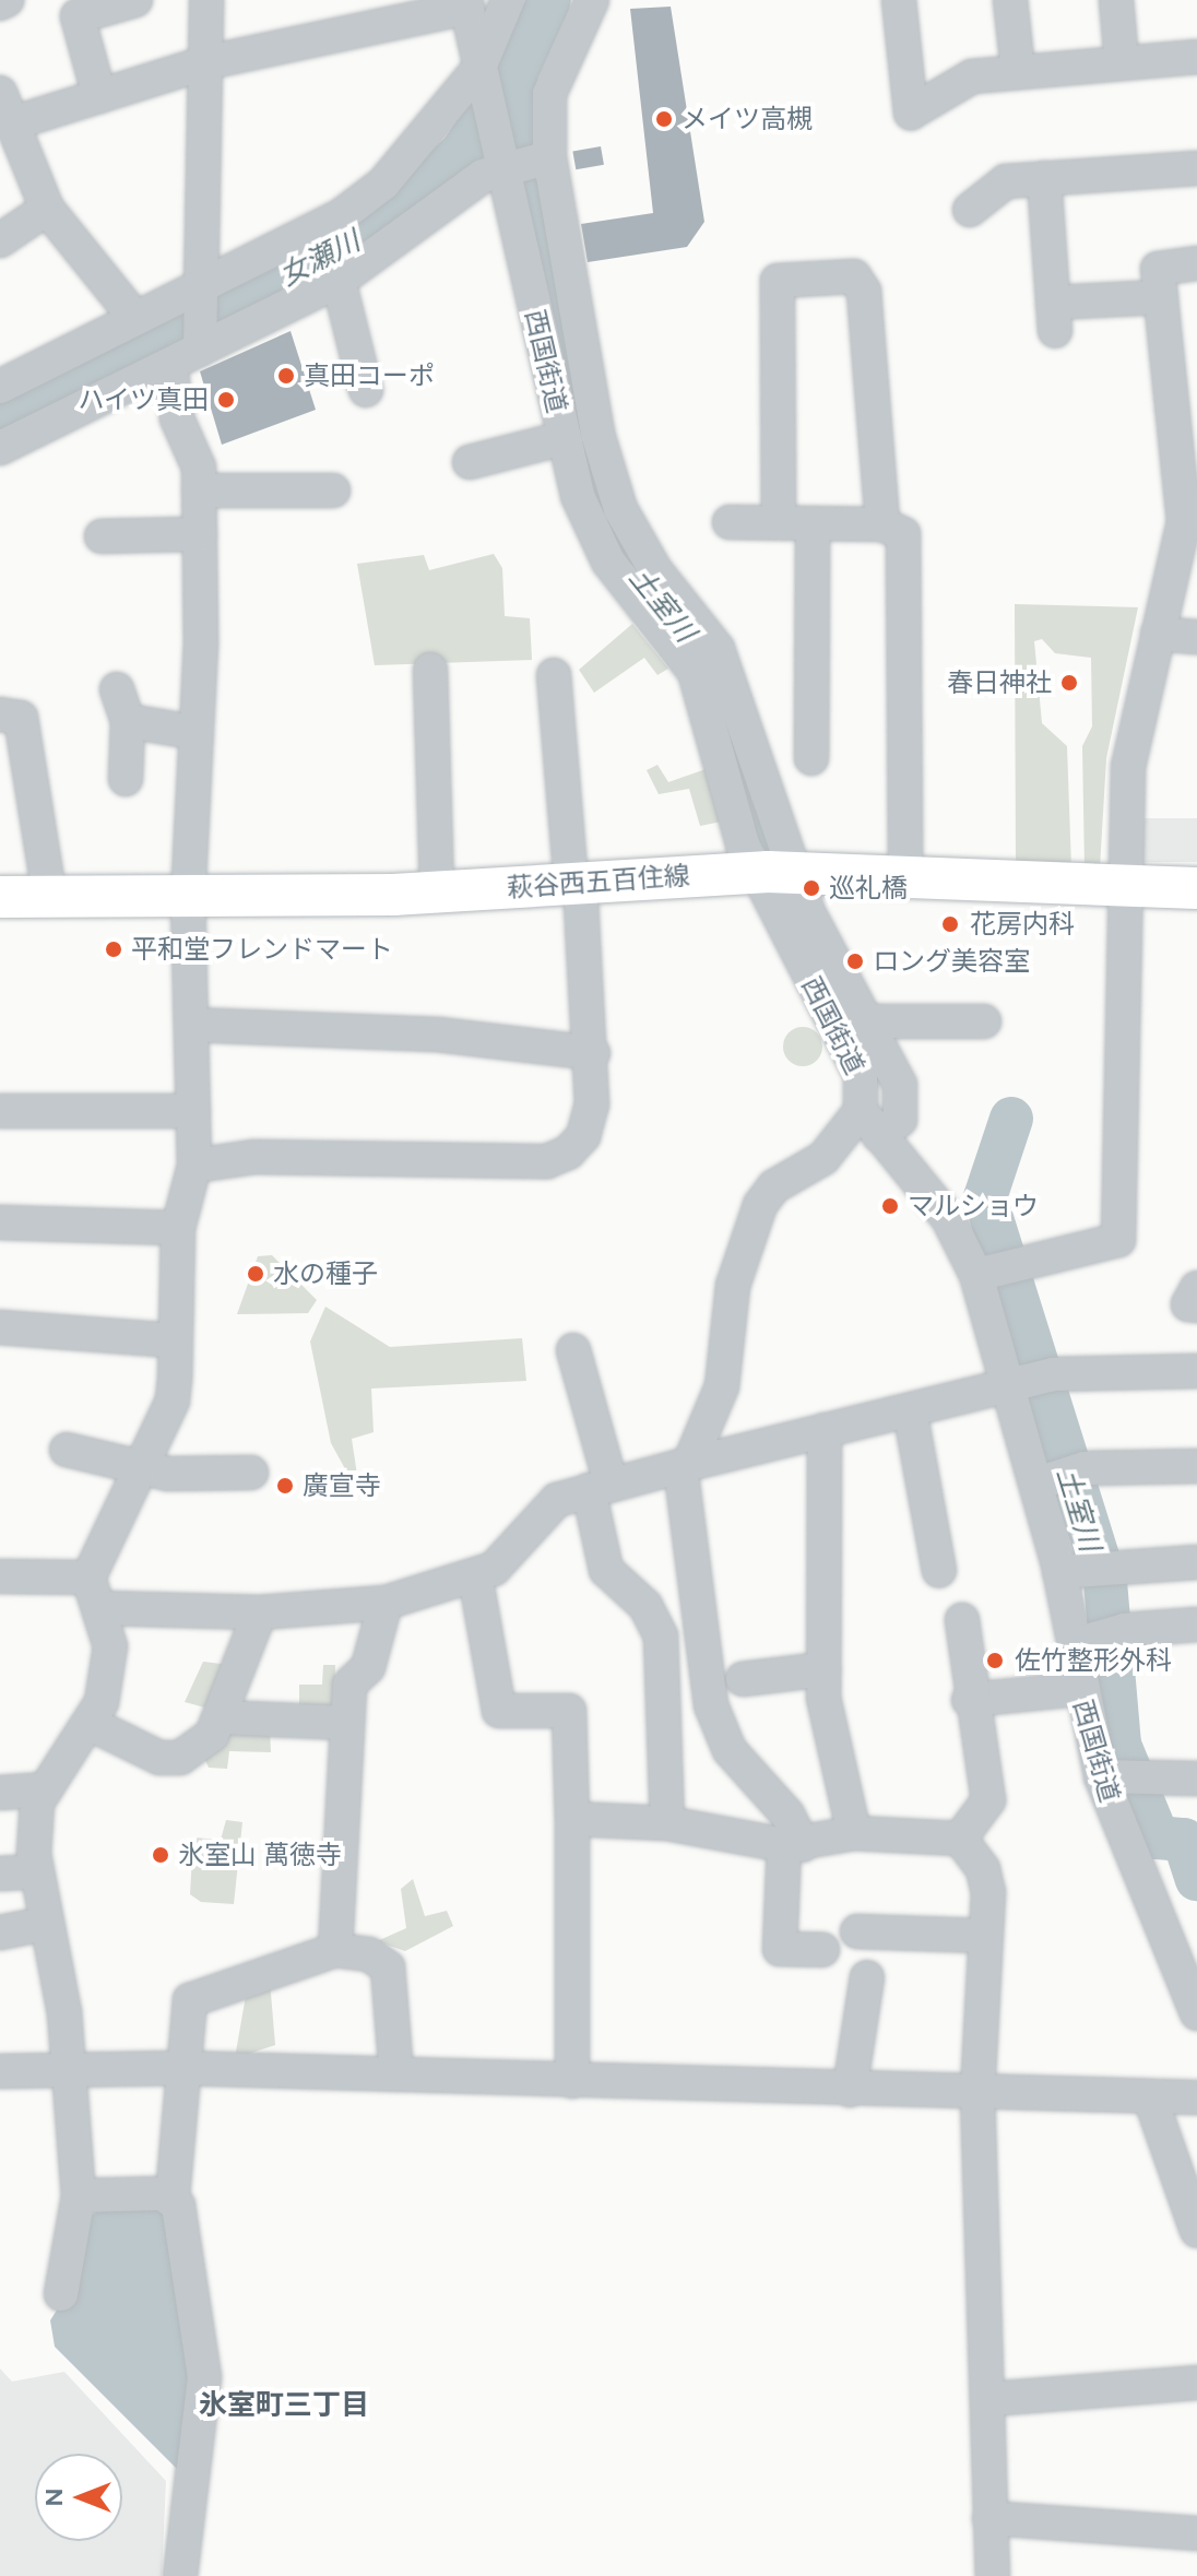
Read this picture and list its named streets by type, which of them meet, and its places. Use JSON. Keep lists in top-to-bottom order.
{
  "streets": {
    "main road": ["萩谷西五百住線"],
    "street": ["西国街道"]
  },
  "crossings": [
    ["西国街道", "萩谷西五百住線"]
  ],
  "districts": ["氷室町三丁目"],
  "water": ["女瀬川", "土室川"],
  "places": [
    "メイツ高槻",
    "真田コーポ",
    "ハイツ真田",
    "春日神社",
    "巡礼橋",
    "花房内科",
    "平和堂フレンドマート",
    "ロング美容室",
    "マルショウ",
    "水の種子",
    "廣宣寺",
    "佐竹整形外科",
    "氷室山 萬徳寺"
  ],
  "north": "left"
}
